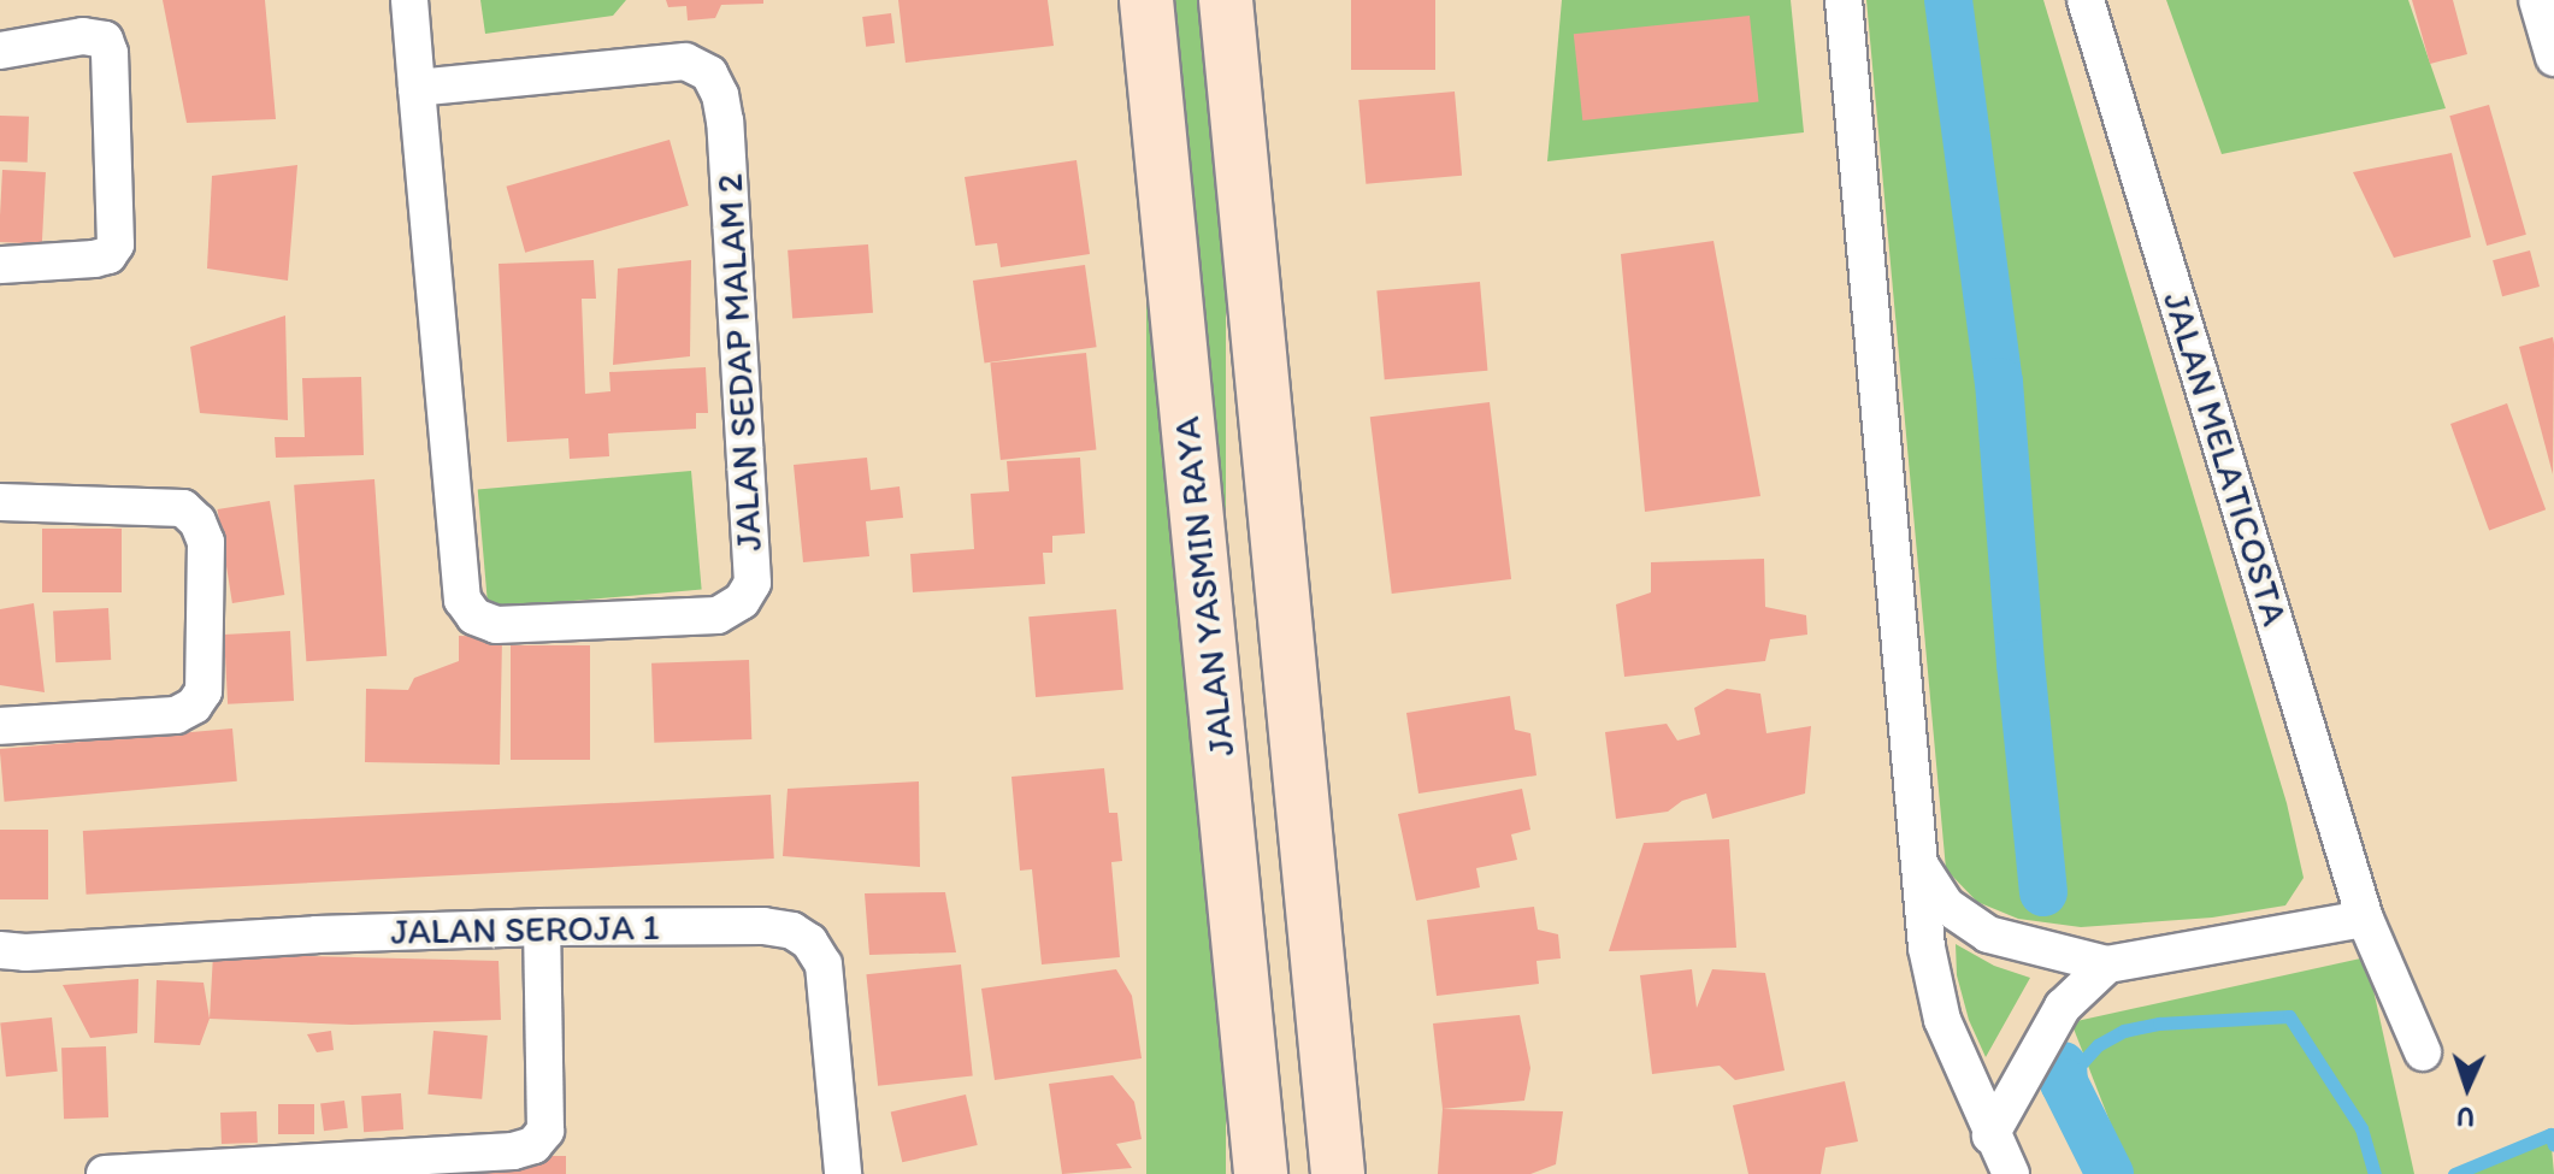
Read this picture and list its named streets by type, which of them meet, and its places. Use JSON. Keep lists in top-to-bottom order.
{
  "streets": {
    "street": [
      "JALAN SEDAP MALAM 2",
      "JALAN MELATICOSTA",
      "JALAN YASMIN RAYA",
      "JALAN SEROJA 1"
    ]
  },
  "north": "bottom"
}
